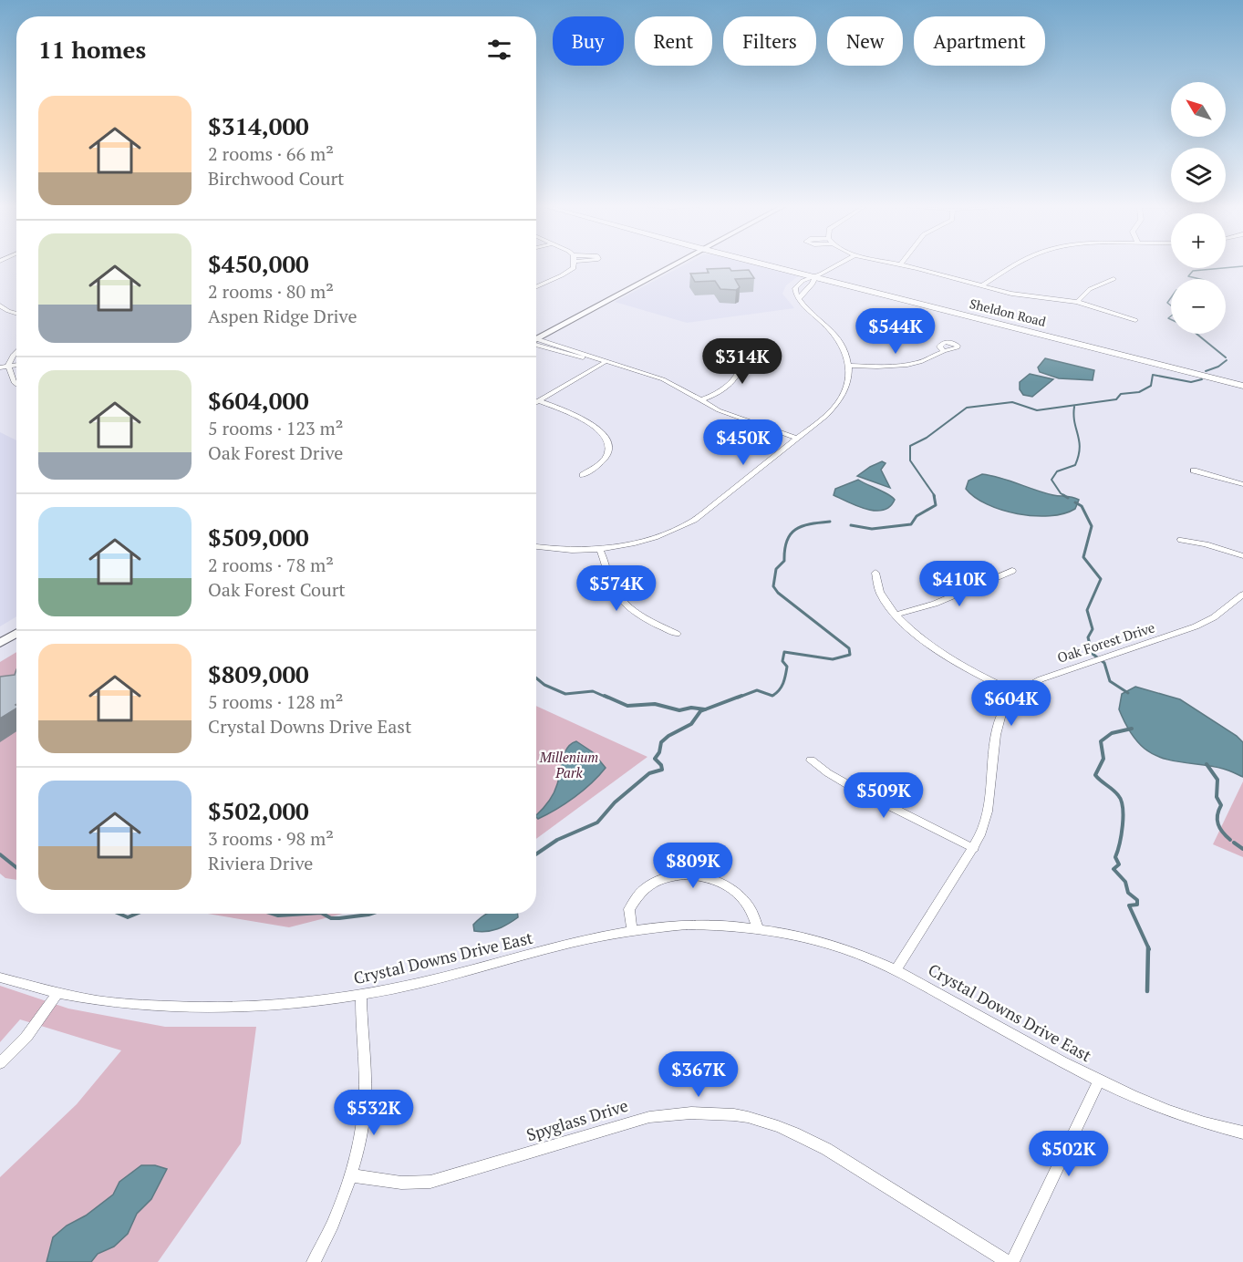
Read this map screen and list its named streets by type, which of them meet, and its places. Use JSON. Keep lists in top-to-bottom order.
{
  "streets": {
    "main road": ["Sheldon Road"],
    "street": ["Oak Forest Drive", "Crystal Downs Drive East", "Spyglass Drive"]
  },
  "crossings": [
    ["Oak Forest Drive", "Crystal Downs Drive East"]
  ],
  "parks": ["Millenium Park"],
  "north": "top left",
  "page": {
    "chip": [
      "Buy",
      "Rent",
      "Filters",
      "New",
      "Apartment"
    ],
    "heading": "11 homes",
    "map_buttons": ["+", "−"],
    "list": [
      {
        "name": "$314,000",
        "note": "2 rooms · 66 m² · Birchwood Court"
      },
      {
        "name": "$450,000",
        "note": "2 rooms · 80 m² · Aspen Ridge Drive"
      },
      {
        "name": "$604,000",
        "note": "5 rooms · 123 m² · Oak Forest Drive"
      },
      {
        "name": "$509,000",
        "note": "2 rooms · 78 m² · Oak Forest Court"
      },
      {
        "name": "$809,000",
        "note": "5 rooms · 128 m² · Crystal Downs Drive East"
      },
      {
        "name": "$502,000",
        "note": "3 rooms · 98 m² · Riviera Drive"
      }
    ],
    "price": [
      "$544K",
      "$314K",
      "$450K",
      "$410K",
      "$574K",
      "$604K",
      "$509K",
      "$809K",
      "$367K",
      "$532K",
      "$502K"
    ]
  }
}
